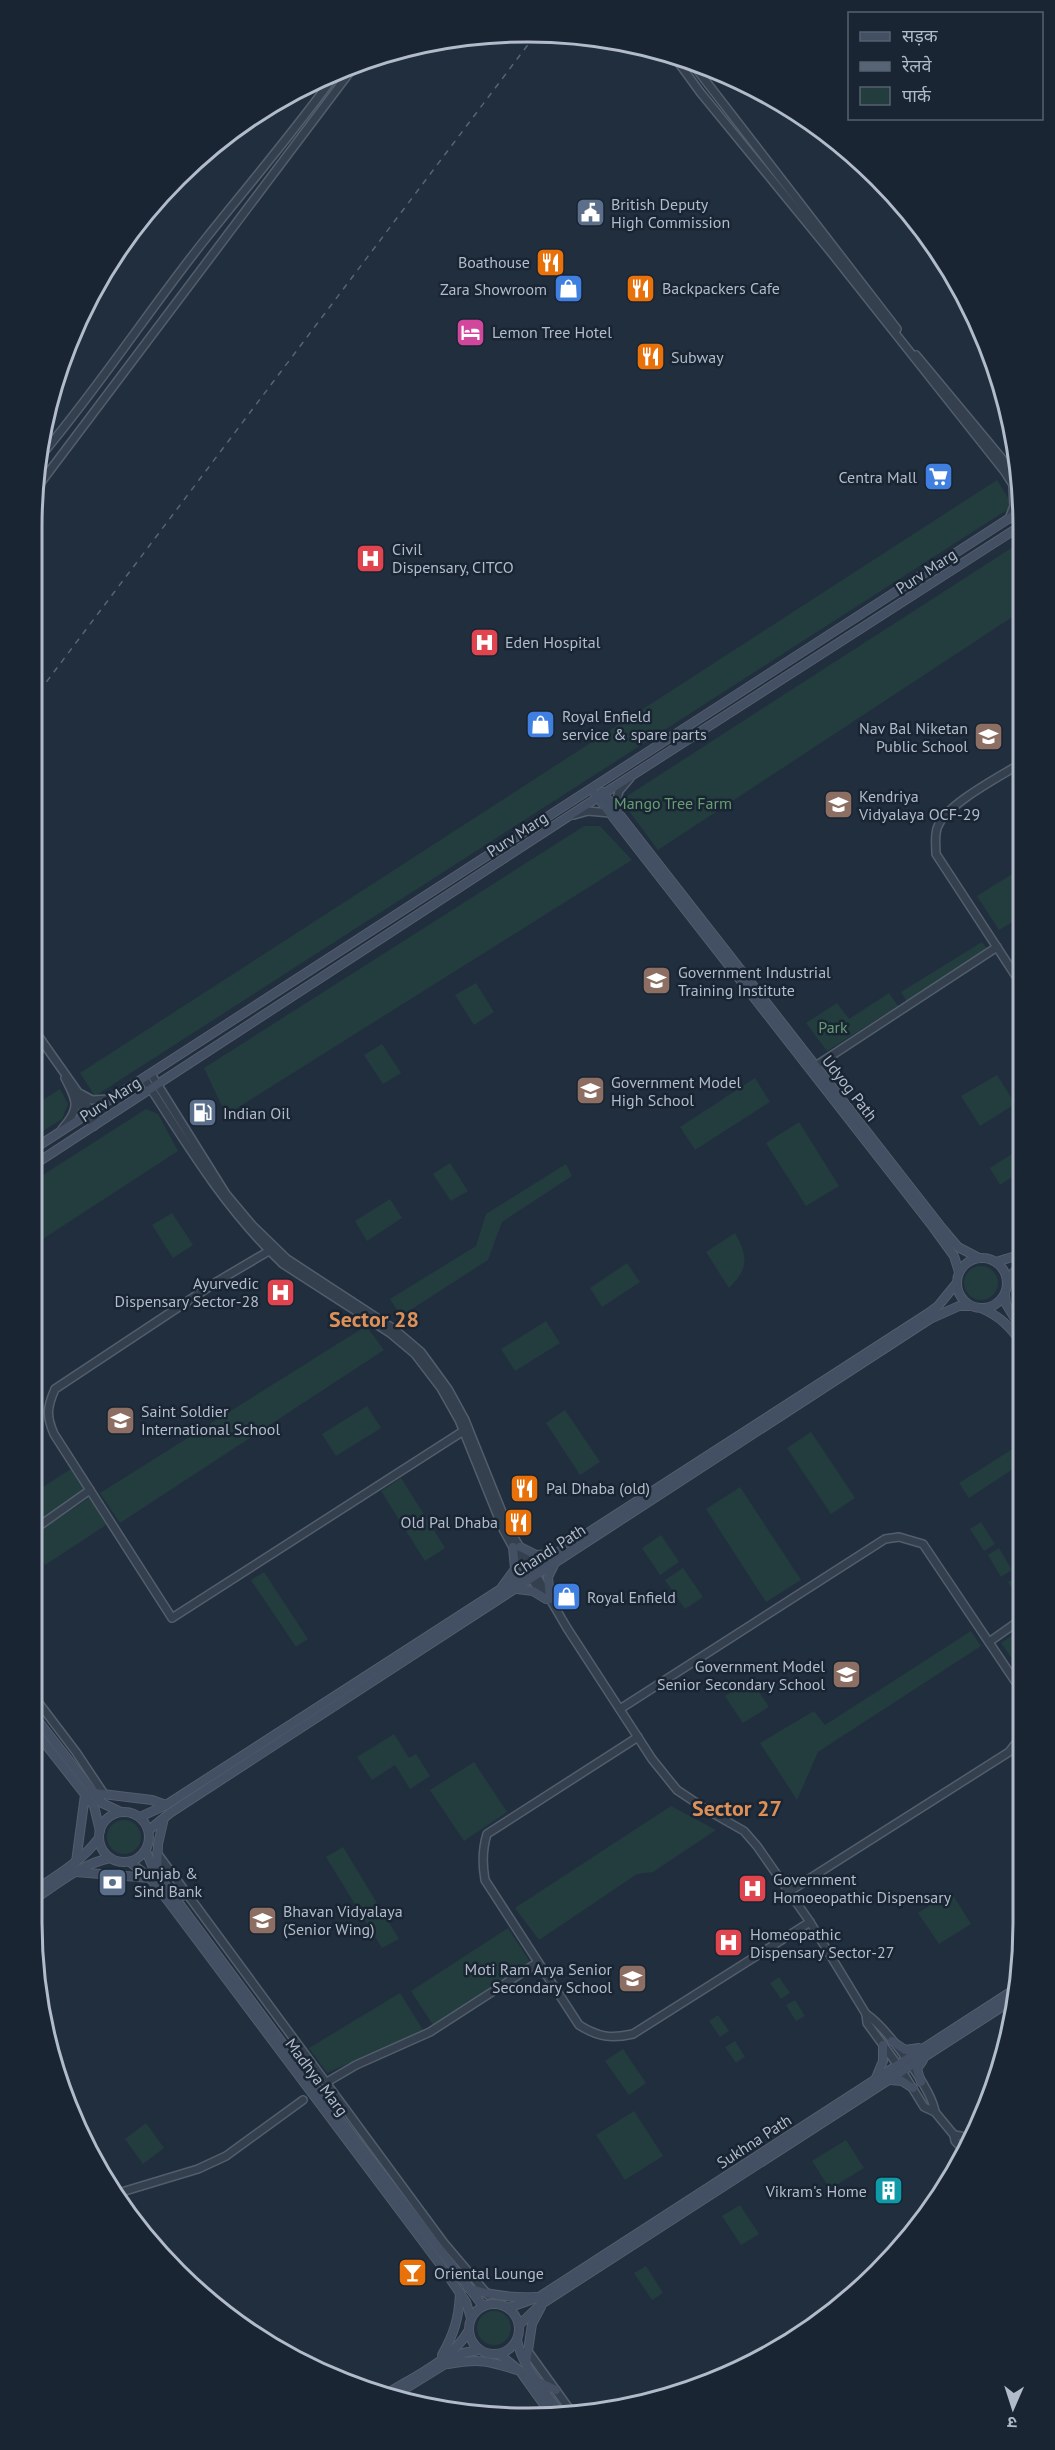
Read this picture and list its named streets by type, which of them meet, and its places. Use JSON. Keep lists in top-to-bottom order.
{
  "streets": {
    "main road": [
      "Purv Marg",
      "Udyog Path",
      "Chandi Path",
      "Madhya Marg",
      "Sukhna Path"
    ]
  },
  "crossings": [
    ["Purv Marg", "Udyog Path"],
    ["Udyog Path", "Chandi Path"],
    ["Chandi Path", "Madhya Marg"],
    ["Madhya Marg", "Sukhna Path"]
  ],
  "districts": ["Sector 28", "Sector 27"],
  "parks": ["Mango Tree Farm", "Park"],
  "places": {
    "public building": ["British Deputy High Commission"],
    "restaurant": [
      "Boathouse",
      "Backpackers Cafe",
      "Subway",
      "Pal Dhaba (old)",
      "Old Pal Dhaba"
    ],
    "shop": ["Zara Showroom", "Royal Enfield service & spare parts", "Royal Enfield"],
    "hotel": ["Lemon Tree Hotel"],
    "supermarket": ["Centra Mall"],
    "hospital": [
      "Civil Dispensary, CITCO",
      "Eden Hospital",
      "Ayurvedic Dispensary Sector-28",
      "Government Homoeopathic Dispensary",
      "Homeopathic Dispensary Sector-27"
    ],
    "school or university": [
      "Nav Bal Niketan Public School",
      "Kendriya Vidyalaya OCF-29",
      "Government Industrial Training Institute",
      "Government Model High School",
      "Saint Soldier International School",
      "Government Model Senior Secondary School",
      "Bhavan Vidyalaya (Senior Wing)",
      "Moti Ram Arya Senior Secondary School"
    ],
    "fuel station": ["Indian Oil"],
    "bank": ["Punjab & Sind Bank"],
    "building": ["Vikram's Home"],
    "bar": ["Oriental Lounge"]
  },
  "legend": ["सड़क", "रेलवे", "पार्क"],
  "north": "bottom"
}
